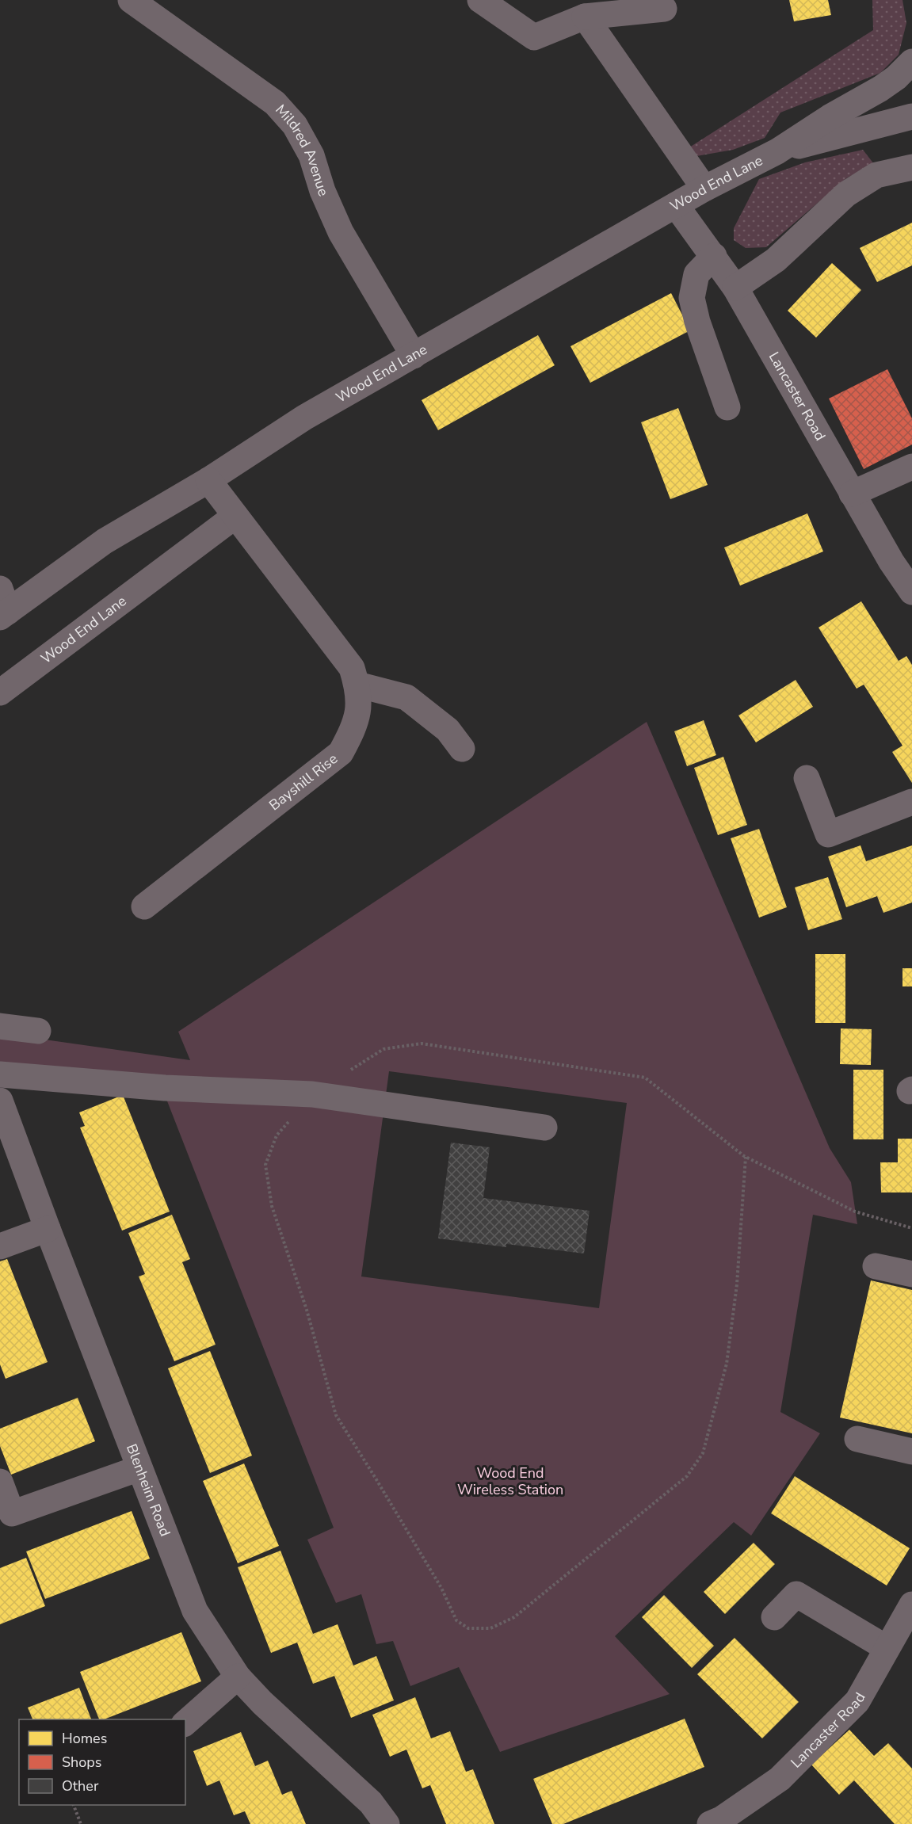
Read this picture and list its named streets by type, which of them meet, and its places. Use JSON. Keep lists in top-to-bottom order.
{
  "streets": {
    "street": [
      "Mildred Avenue",
      "Wood End Lane",
      "Lancaster Road",
      "Bayshill Rise",
      "Blenheim Road"
    ]
  },
  "crossings": [
    ["Mildred Avenue", "Wood End Lane"],
    ["Wood End Lane", "Lancaster Road"],
    ["Wood End Lane", "Bayshill Rise"]
  ],
  "parks": ["Wood End Wireless Station"],
  "legend": ["Homes", "Shops", "Other"]
}
